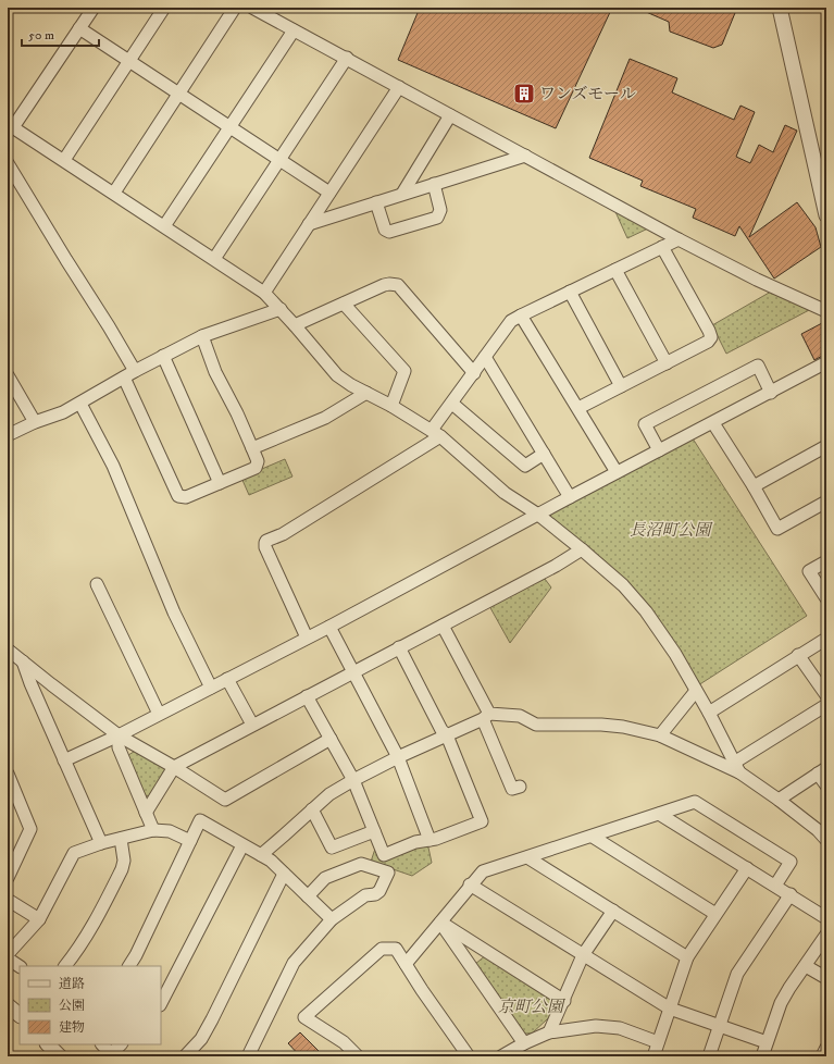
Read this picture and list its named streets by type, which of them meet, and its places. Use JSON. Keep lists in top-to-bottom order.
{
  "parks": ["長沼町公園", "京町公園"],
  "places": {
    "building": ["ワンズモール"]
  },
  "legend": ["道路", "公園", "建物"],
  "scale_bar": "50 m"
}
